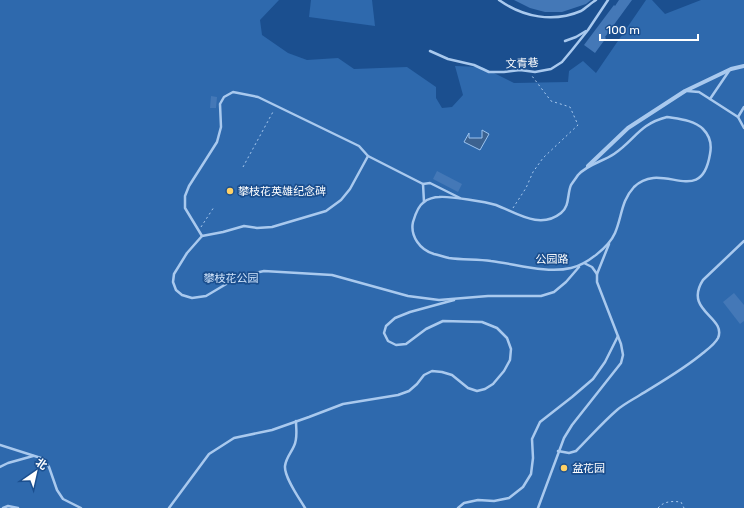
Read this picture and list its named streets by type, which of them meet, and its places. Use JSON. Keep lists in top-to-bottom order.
{
  "streets": {
    "lane": ["文青巷", "公园路"]
  },
  "parks": ["攀枝花公园"],
  "places": ["攀枝花英雄纪念碑", "盆花园"],
  "scale_bar": "100 m",
  "north": "top right"
}
